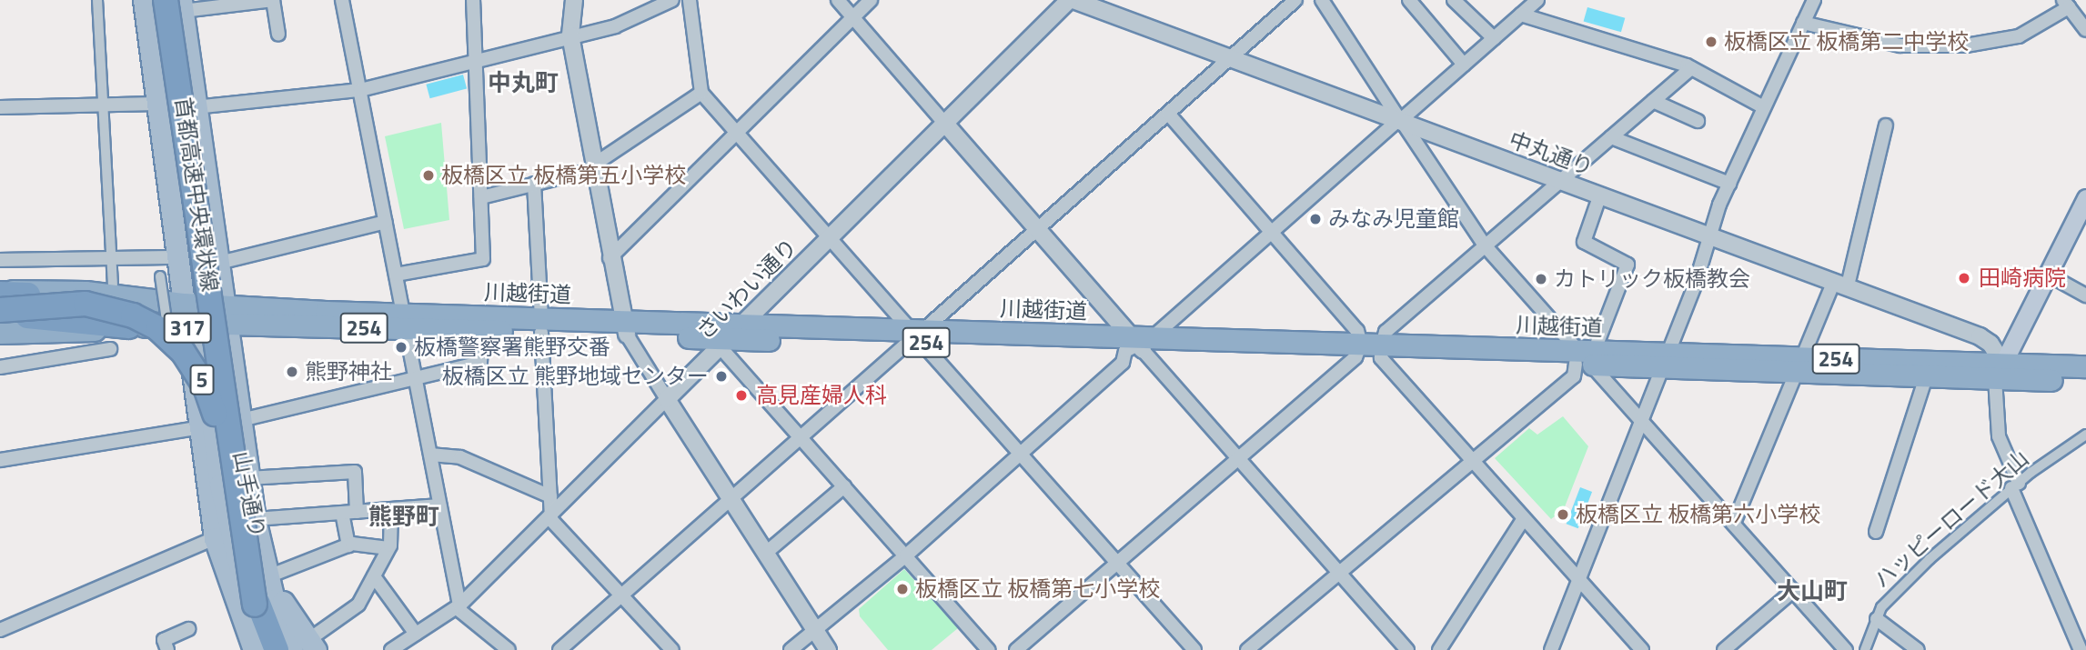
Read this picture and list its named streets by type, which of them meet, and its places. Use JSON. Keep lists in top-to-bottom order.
{
  "streets": {
    "highway": [
      "首都高速中央環状線",
      "川越街道",
      "254",
      "5"
    ],
    "main road": ["317", "山手通り"],
    "street": ["中丸通り", "さいわい通り", "ハッピーロード大山"]
  },
  "crossings": [
    ["中丸通り", "さいわい通り"],
    ["中丸通り", "川越街道"],
    ["首都高速中央環状線", "317"],
    ["首都高速中央環状線", "5"],
    ["さいわい通り", "川越街道"],
    ["川越街道", "317"],
    ["川越街道", "5"]
  ],
  "districts": ["中丸町", "熊野町", "大山町"],
  "places": [
    "板橋区立 板橋第二中学校",
    "板橋区立 板橋第五小学校",
    "みなみ児童館",
    "田崎病院",
    "カトリック板橋教会",
    "板橋警察署熊野交番",
    "熊野神社",
    "板橋区立 熊野地域センター",
    "高見産婦人科",
    "板橋区立 板橋第六小学校",
    "板橋区立 板橋第七小学校"
  ]
}
